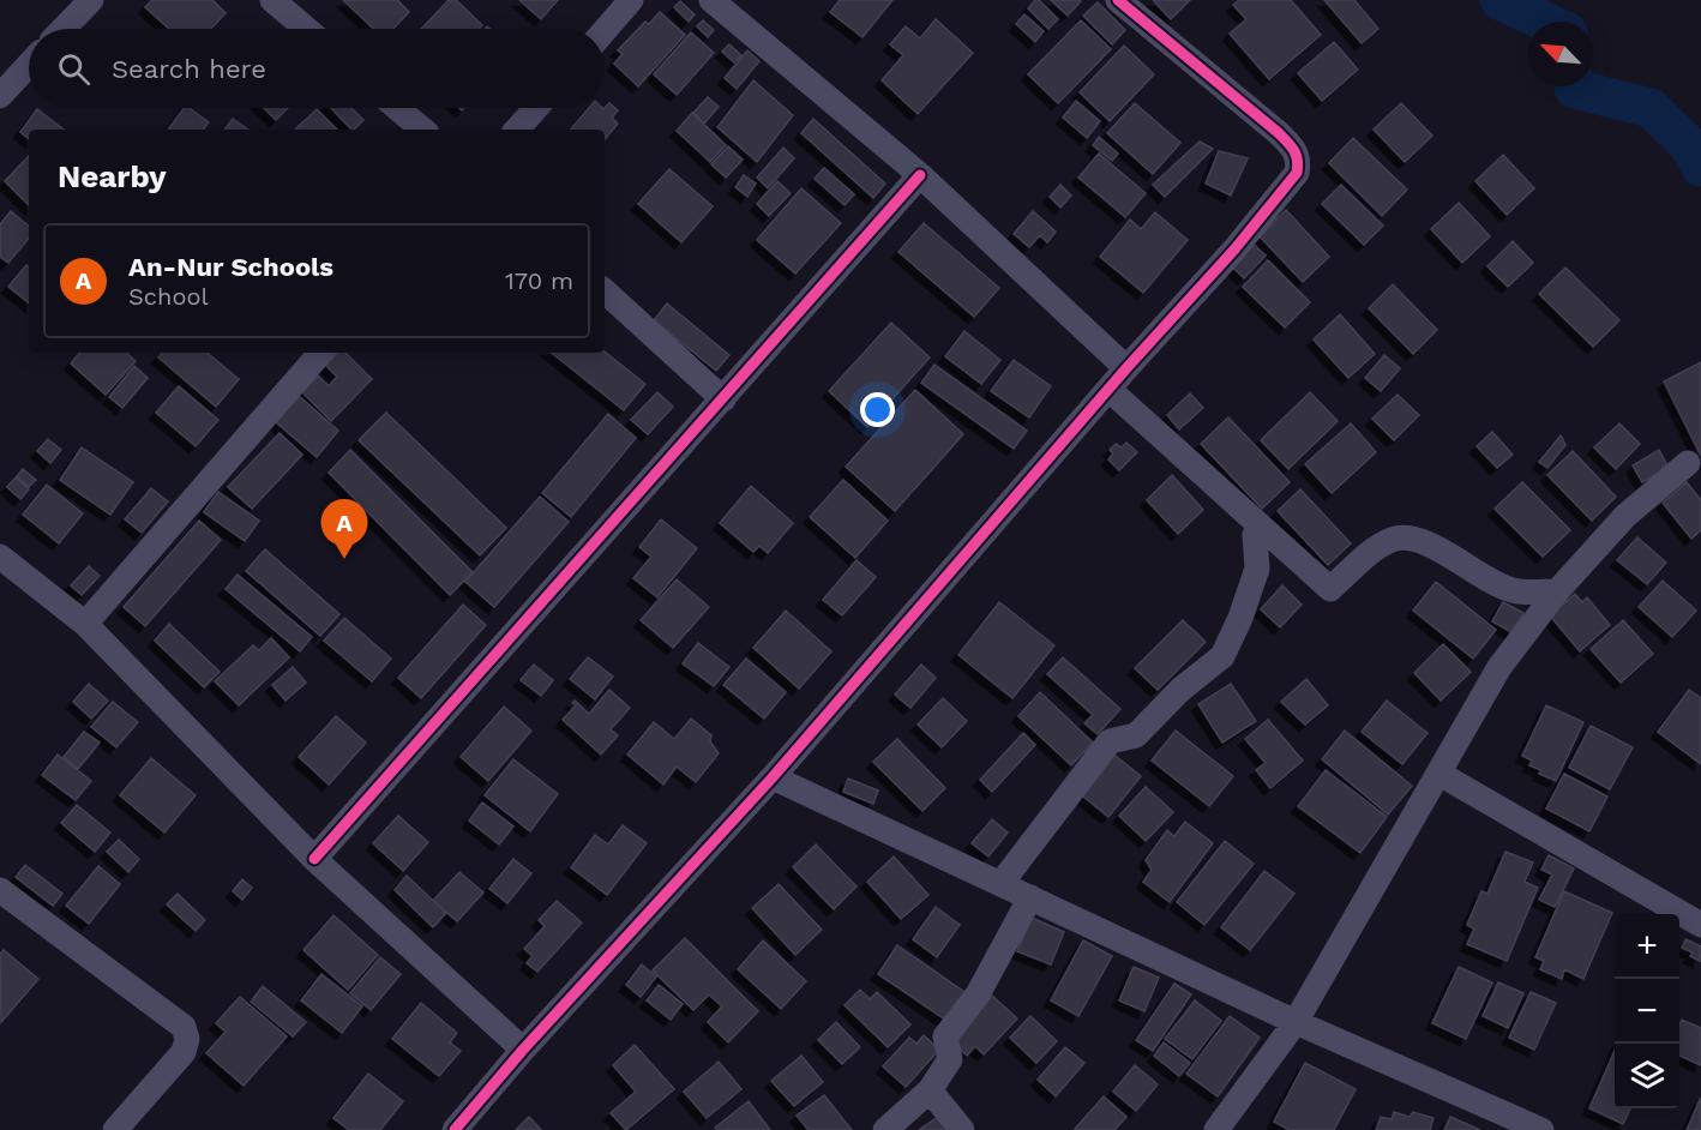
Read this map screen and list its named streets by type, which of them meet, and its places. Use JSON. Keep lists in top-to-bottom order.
{
  "north": "top left",
  "page": {
    "search": "Search here",
    "heading": "Nearby",
    "list": [
      {
        "mark": "A",
        "name": "An-Nur Schools",
        "note": "School",
        "value": "170 m"
      }
    ],
    "pins": "A",
    "map_buttons": ["+", "−"]
  }
}
